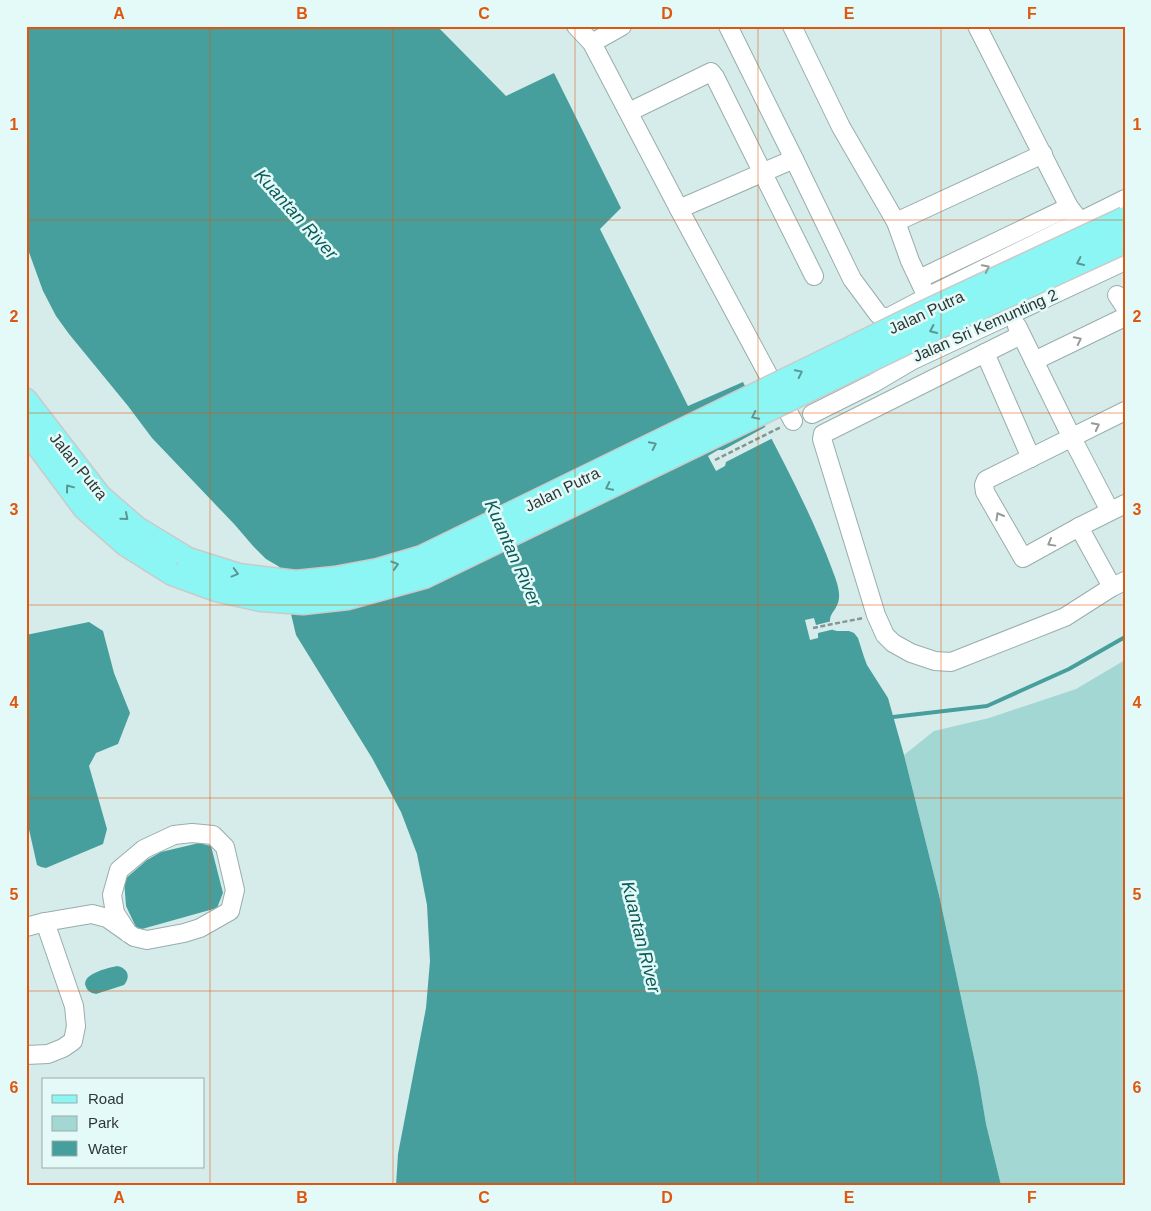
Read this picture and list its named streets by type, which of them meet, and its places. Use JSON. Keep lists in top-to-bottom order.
{
  "streets": {
    "main road": ["Jalan Putra"],
    "street": ["Jalan Sri Kemunting 2"]
  },
  "water": ["Kuantan River"],
  "legend": ["Road", "Park", "Water"],
  "grid": {
    "columns": [
      "A",
      "B",
      "C",
      "D",
      "E",
      "F"
    ],
    "rows": [
      "1",
      "2",
      "3",
      "4",
      "5",
      "6"
    ]
  }
}
